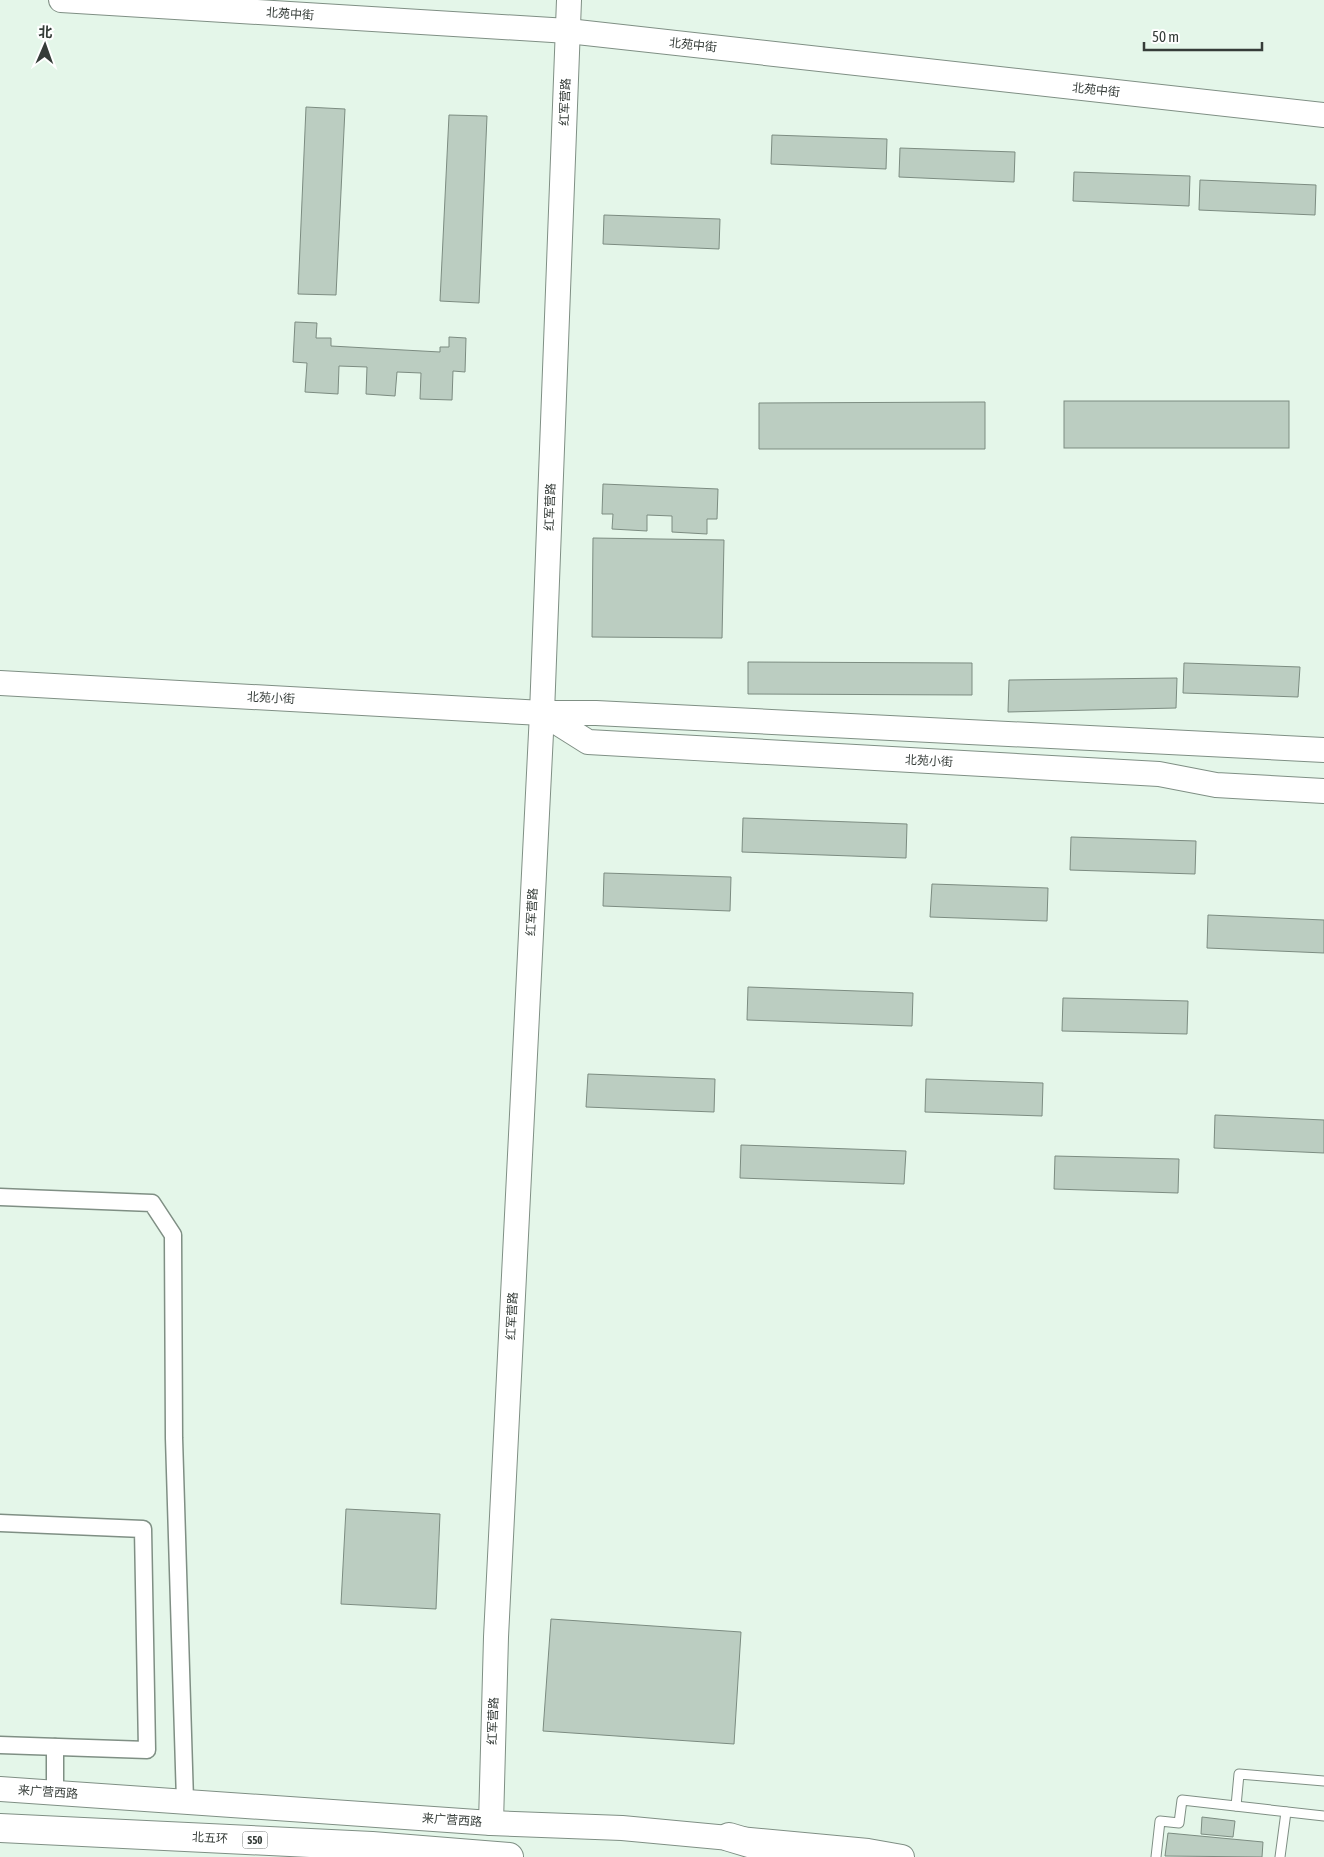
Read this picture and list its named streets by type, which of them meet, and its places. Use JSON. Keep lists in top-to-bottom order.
{
  "streets": {
    "highway": ["北五环", "S50"],
    "street": [
      "北苑中街",
      "红军营路",
      "北苑小街",
      "来广营西路"
    ]
  },
  "crossings": [
    ["北苑中街", "红军营路"],
    ["红军营路", "北苑小街"],
    ["红军营路", "来广营西路"]
  ],
  "scale_bar": "50 m",
  "north": "top"
}
